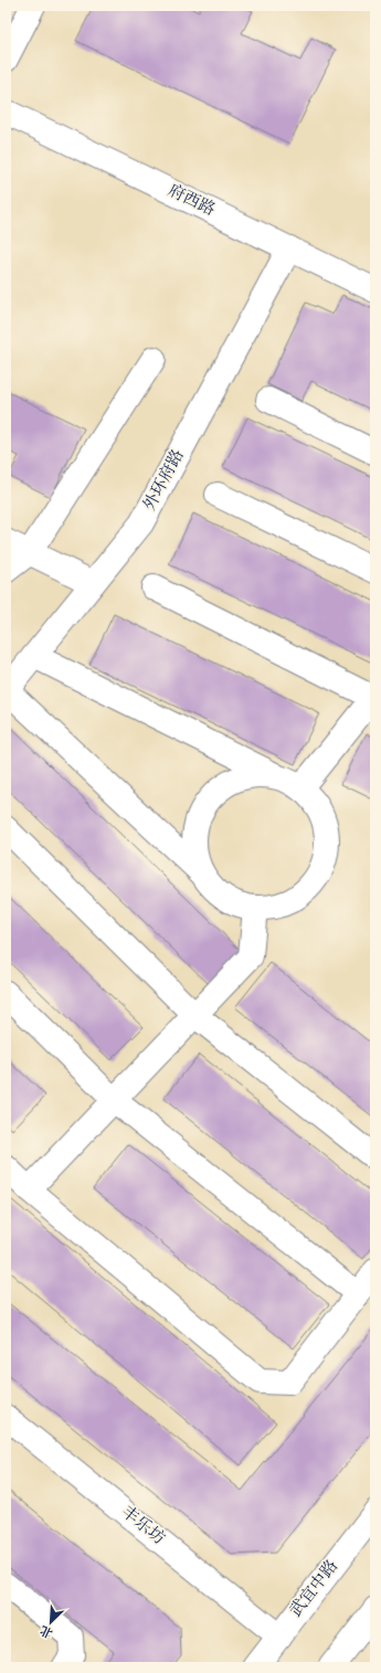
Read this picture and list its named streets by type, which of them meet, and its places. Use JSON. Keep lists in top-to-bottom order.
{
  "streets": {
    "street": [
      "府西路",
      "外环府路",
      "丰乐坊",
      "武宜中路"
    ]
  },
  "crossings": [
    ["府西路", "外环府路"],
    ["丰乐坊", "武宜中路"]
  ],
  "north": "bottom left"
}
